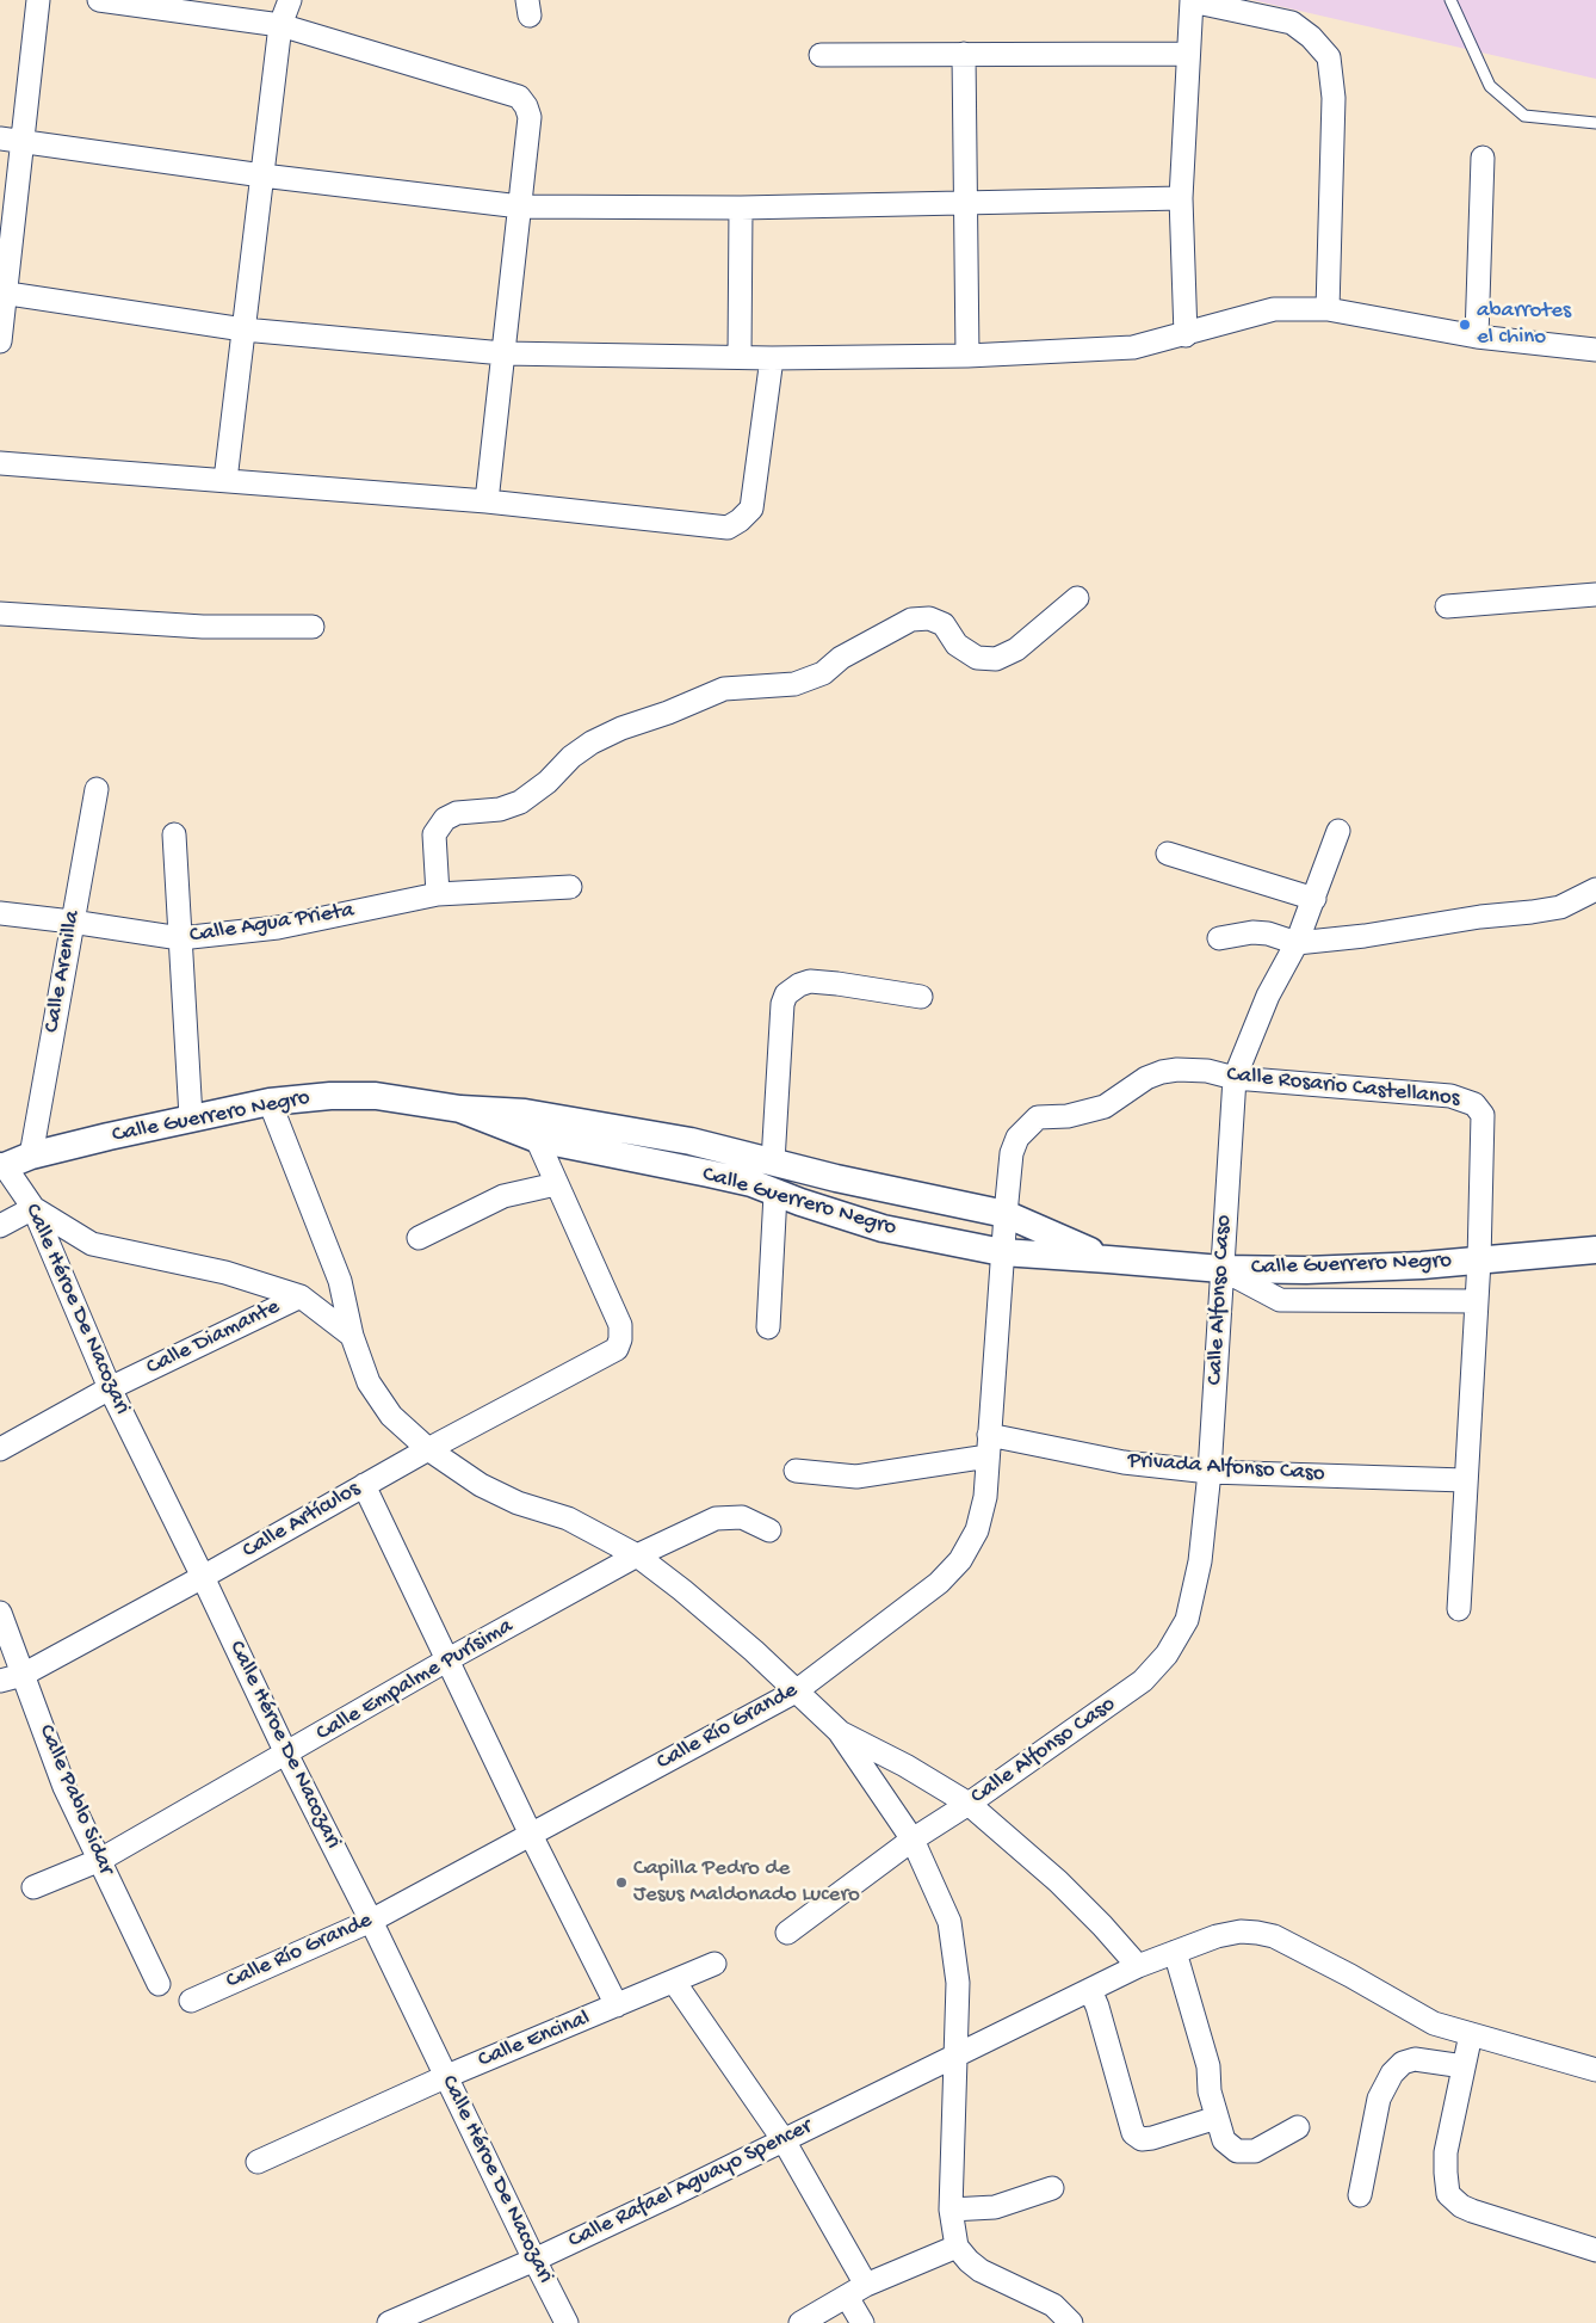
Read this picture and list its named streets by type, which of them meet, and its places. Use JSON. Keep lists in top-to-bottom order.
{
  "streets": {
    "street": [
      "Calle Agua Prieta",
      "Calle Arenilla",
      "Calle Rosario Castellanos",
      "Calle Guerrero Negro",
      "Calle Alfonso Caso",
      "Calle Héroe De Nacozari",
      "Calle Diamante",
      "Privada Alfonso Caso",
      "Calle Artículos",
      "Calle Empalme Purísima",
      "Calle Río Grande",
      "Calle Pablo Sidar",
      "Calle Encinal",
      "Calle Rafael Aguayo Spencer"
    ]
  },
  "crossings": [
    ["Calle Agua Prieta", "Calle Arenilla"],
    ["Calle Arenilla", "Calle Guerrero Negro"],
    ["Calle Rosario Castellanos", "Calle Guerrero Negro"],
    ["Calle Rosario Castellanos", "Calle Alfonso Caso"],
    ["Calle Rosario Castellanos", "Privada Alfonso Caso"],
    ["Calle Rosario Castellanos", "Calle Río Grande"],
    ["Calle Guerrero Negro", "Calle Alfonso Caso"],
    ["Calle Guerrero Negro", "Calle Héroe De Nacozari"],
    ["Calle Guerrero Negro", "Calle Río Grande"],
    ["Calle Alfonso Caso", "Privada Alfonso Caso"],
    ["Calle Héroe De Nacozari", "Calle Diamante"],
    ["Calle Héroe De Nacozari", "Calle Artículos"],
    ["Calle Héroe De Nacozari", "Calle Empalme Purísima"],
    ["Calle Héroe De Nacozari", "Calle Río Grande"],
    ["Calle Héroe De Nacozari", "Calle Encinal"],
    ["Calle Héroe De Nacozari", "Calle Rafael Aguayo Spencer"],
    ["Privada Alfonso Caso", "Calle Río Grande"],
    ["Calle Artículos", "Calle Pablo Sidar"],
    ["Calle Empalme Purísima", "Calle Pablo Sidar"]
  ],
  "places": ["abarrotes el chino", "Capilla Pedro de Jesus Maldonado Lucero"]
}
